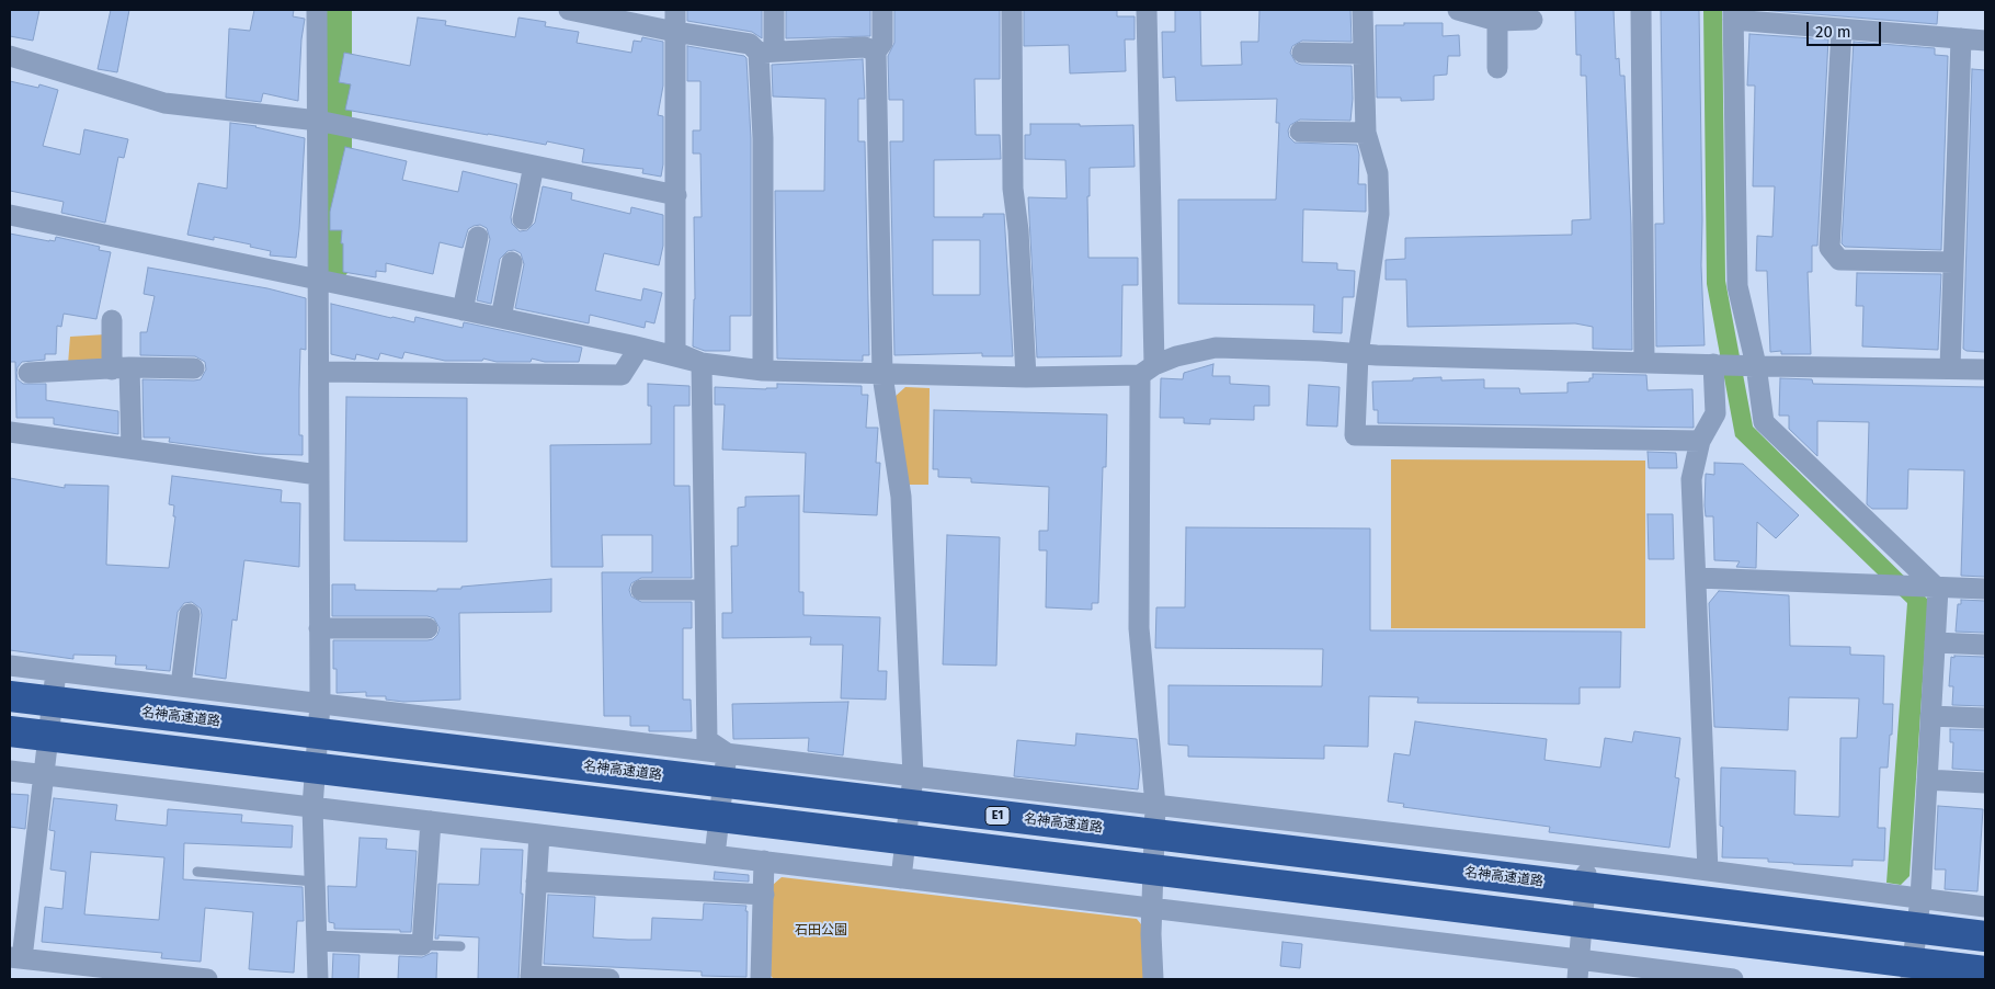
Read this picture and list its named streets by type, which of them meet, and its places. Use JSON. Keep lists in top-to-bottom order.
{
  "streets": {
    "highway": ["名神高速道路", "E1"]
  },
  "parks": ["石田公園"],
  "scale_bar": "20 m"
}
